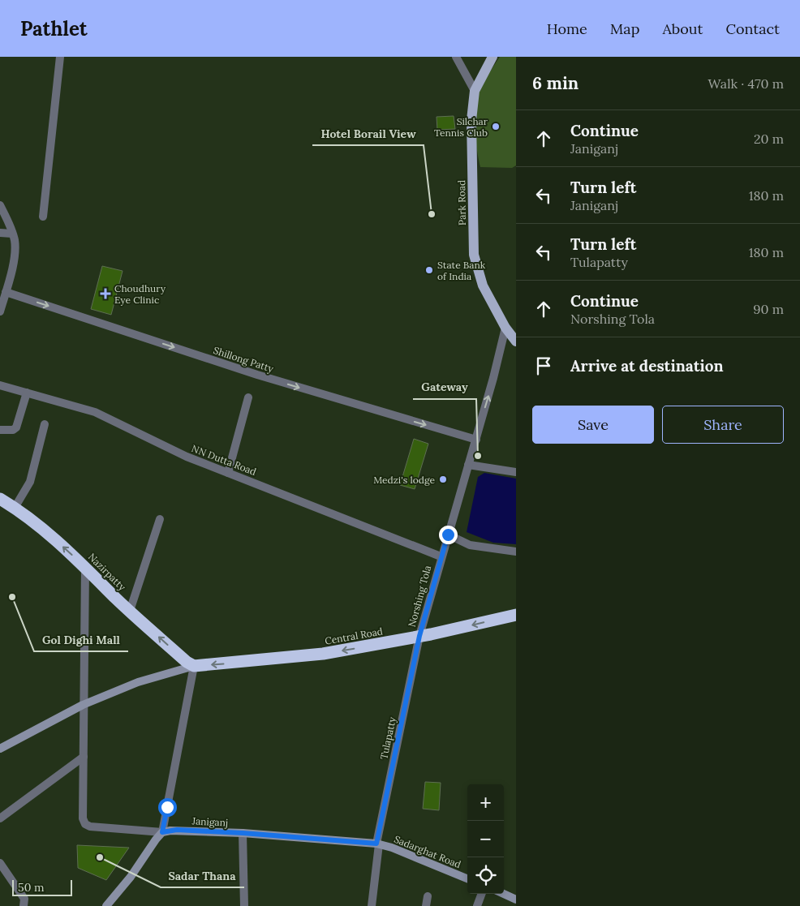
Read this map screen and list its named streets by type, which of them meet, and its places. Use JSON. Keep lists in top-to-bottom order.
{
  "streets": {
    "highway": ["Nazirpatty", "Central Road"],
    "main road": ["Park Road"],
    "street": [
      "Shillong Patty",
      "NN Dutta Road",
      "Norshing Tola",
      "Tulapatty",
      "Janiganj",
      "Sadarghat Road"
    ]
  },
  "crossings": [
    ["Park Road", "Norshing Tola"],
    ["Shillong Patty", "Norshing Tola"],
    ["NN Dutta Road", "Norshing Tola"],
    ["Nazirpatty", "Central Road"],
    ["Norshing Tola", "Central Road"],
    ["Norshing Tola", "Tulapatty"],
    ["Central Road", "Tulapatty"],
    ["Tulapatty", "Janiganj"],
    ["Tulapatty", "Sadarghat Road"],
    ["Janiganj", "Sadarghat Road"]
  ],
  "one_way": [
    "Shillong Patty",
    "Nazirpatty",
    "Norshing Tola",
    "Central Road"
  ],
  "places": {
    "other": [
      "Silchar Tennis Club",
      "Hotel Borail View",
      "State Bank of India",
      "Gateway",
      "Medzi's lodge",
      "Gol Dighi Mall",
      "Sadar Thana"
    ],
    "health": ["Choudhury Eye Clinic"]
  },
  "scale_bar": "50 m",
  "page": {
    "header": "Pathlet",
    "nav": [
      "Home",
      "Map",
      "About",
      "Contact"
    ],
    "heading": ["6 min", "Walk · 470 m"],
    "list": [
      ["Continue", "Janiganj", "20 m"],
      ["Turn left", "Janiganj", "180 m"],
      ["Turn left", "Tulapatty", "180 m"],
      ["Continue", "Norshing Tola", "90 m"],
      "Arrive at destination"
    ],
    "buttons": ["Save", "Share"],
    "map_buttons": ["+", "−"],
    "scale": "50 m"
  }
}
